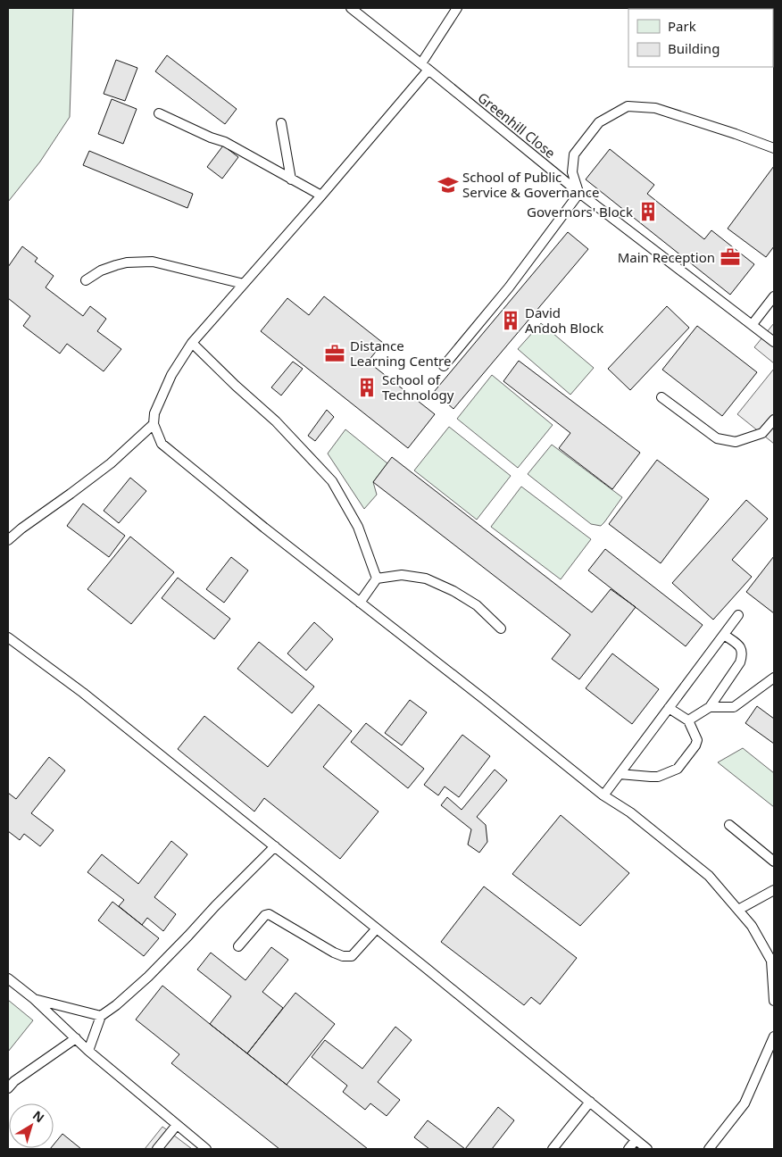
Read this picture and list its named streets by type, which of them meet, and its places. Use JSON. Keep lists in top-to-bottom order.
{
  "streets": {
    "lane": ["Greenhill Close"]
  },
  "places": {
    "school or university": ["School of Public Service & Governance"],
    "building": ["Governors' Block", "David Andoh Block", "School of Technology"],
    "office": ["Main Reception", "Distance Learning Centre"]
  },
  "legend": ["Park", "Building"],
  "north": "top right"
}
